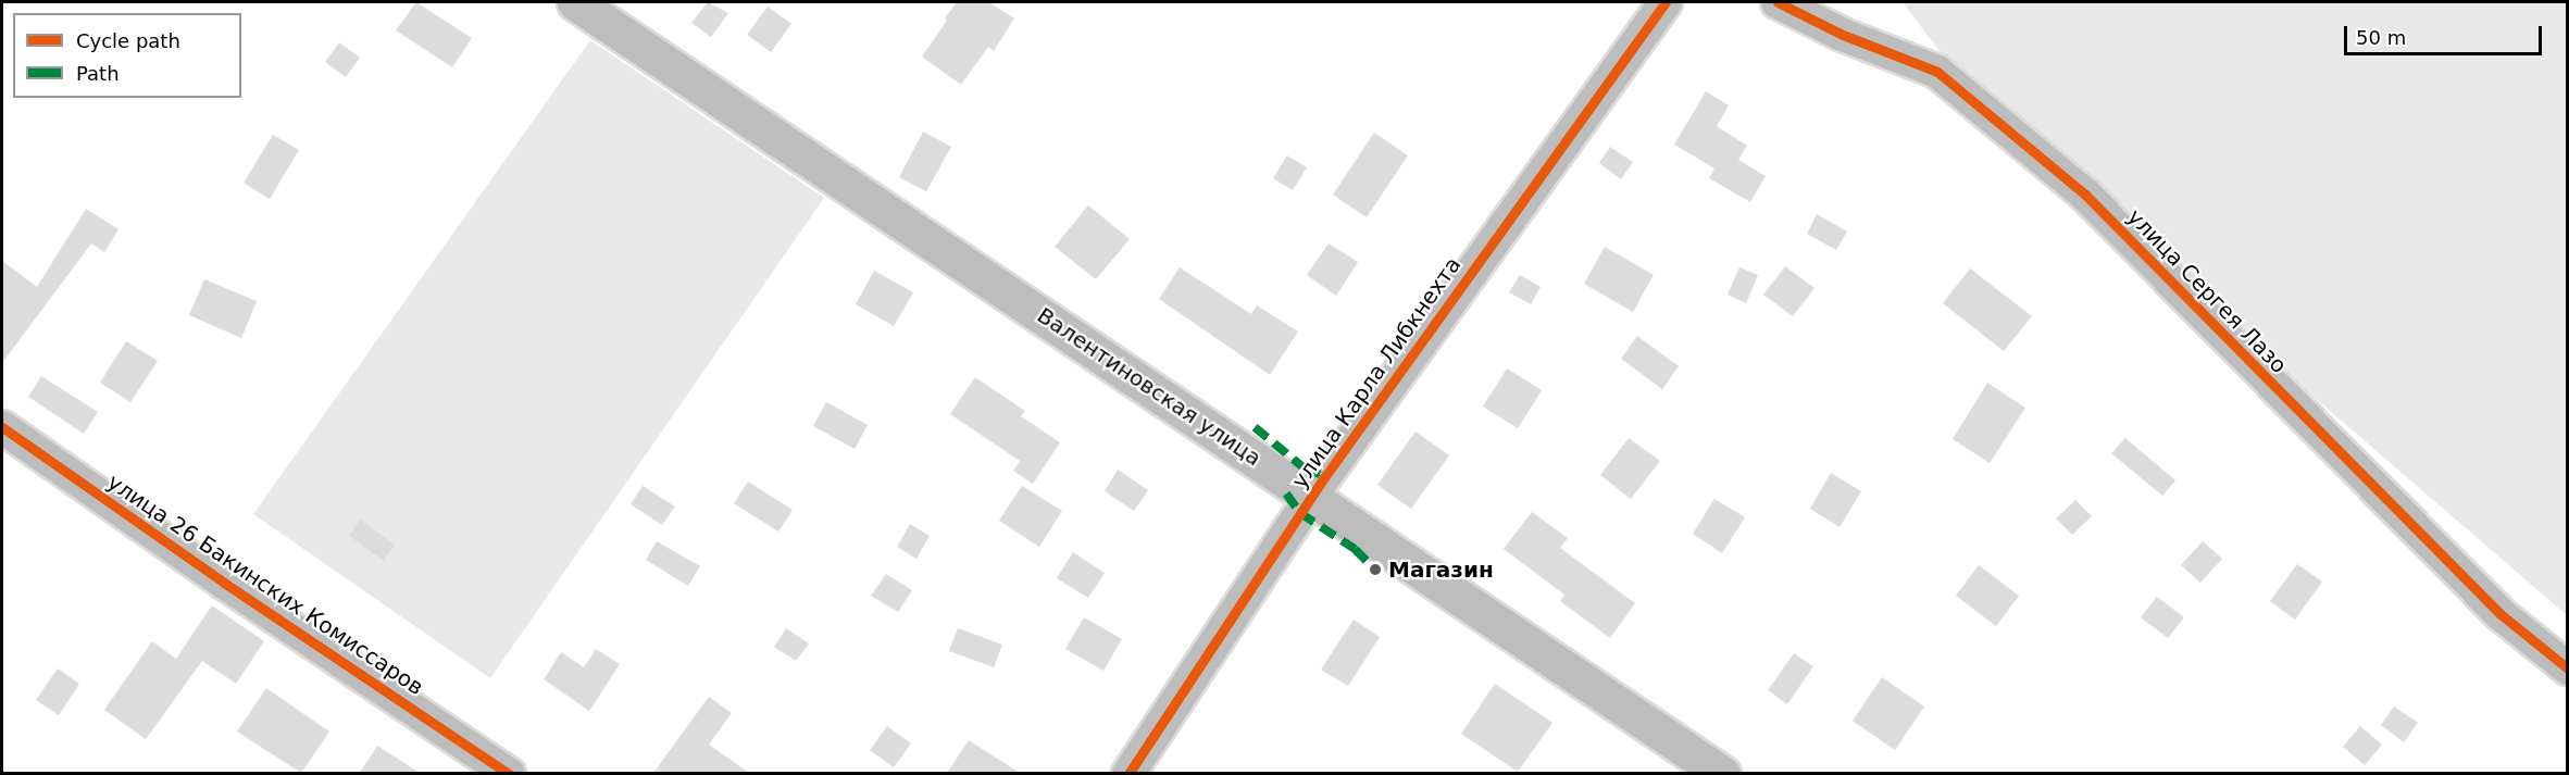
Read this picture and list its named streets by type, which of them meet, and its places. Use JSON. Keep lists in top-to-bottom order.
{
  "streets": {
    "main road": ["Валентиновская улица"],
    "street": ["улица Сергея Лазо", "улица Карла Либкнехта", "улица 26 Бакинских Комиссаров"]
  },
  "crossings": [
    ["улица Карла Либкнехта", "Валентиновская улица"]
  ],
  "places": ["Магазин"],
  "legend": ["Cycle path", "Path"],
  "scale_bar": "50 m"
}
